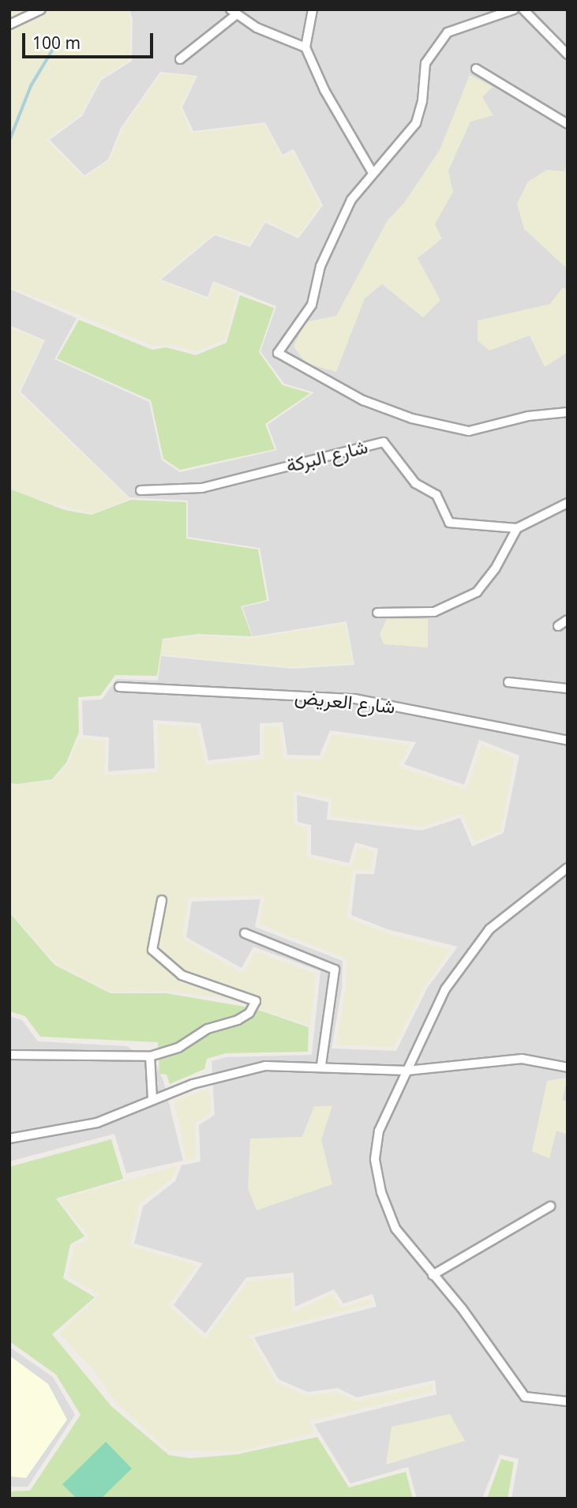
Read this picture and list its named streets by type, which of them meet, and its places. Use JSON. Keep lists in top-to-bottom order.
{
  "streets": {
    "street": ["شارع البركة", "شارع العريض"]
  },
  "scale_bar": "100 m"
}
